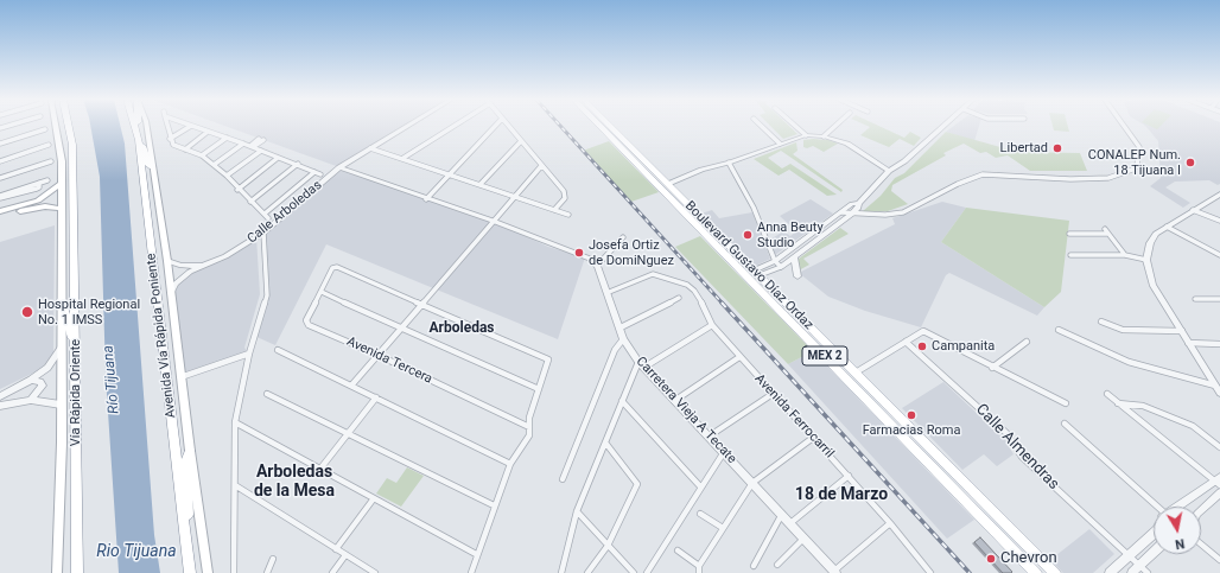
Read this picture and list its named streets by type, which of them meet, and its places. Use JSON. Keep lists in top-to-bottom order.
{
  "streets": {
    "main road": [
      "Boulevard Gustavo Díaz Ordaz",
      "Avenida Vía Rápida Poniente",
      "MEX 2",
      "Vía Rápida Oriente"
    ],
    "street": [
      "Calle Arboledas",
      "Avenida Tercera",
      "Carretera Vieja A Tecate",
      "Avenida Ferrocarril",
      "Calle Almendras"
    ]
  },
  "crossings": [
    ["Carretera Vieja A Tecate", "Avenida Ferrocarril"]
  ],
  "districts": ["Arboledas", "Arboledas de la Mesa", "18 de Marzo"],
  "water": ["Río Tijuana", "Rio Tijuana"],
  "places": [
    "Libertad",
    "CONALEP Num. 18 Tijuana I",
    "Anna Beuty Studio",
    "Josefa Ortiz de DomiNguez",
    "Hospital Regional No. 1 IMSS",
    "Campanita",
    "Farmacias Roma",
    "Chevron"
  ],
  "north": "bottom"
}
